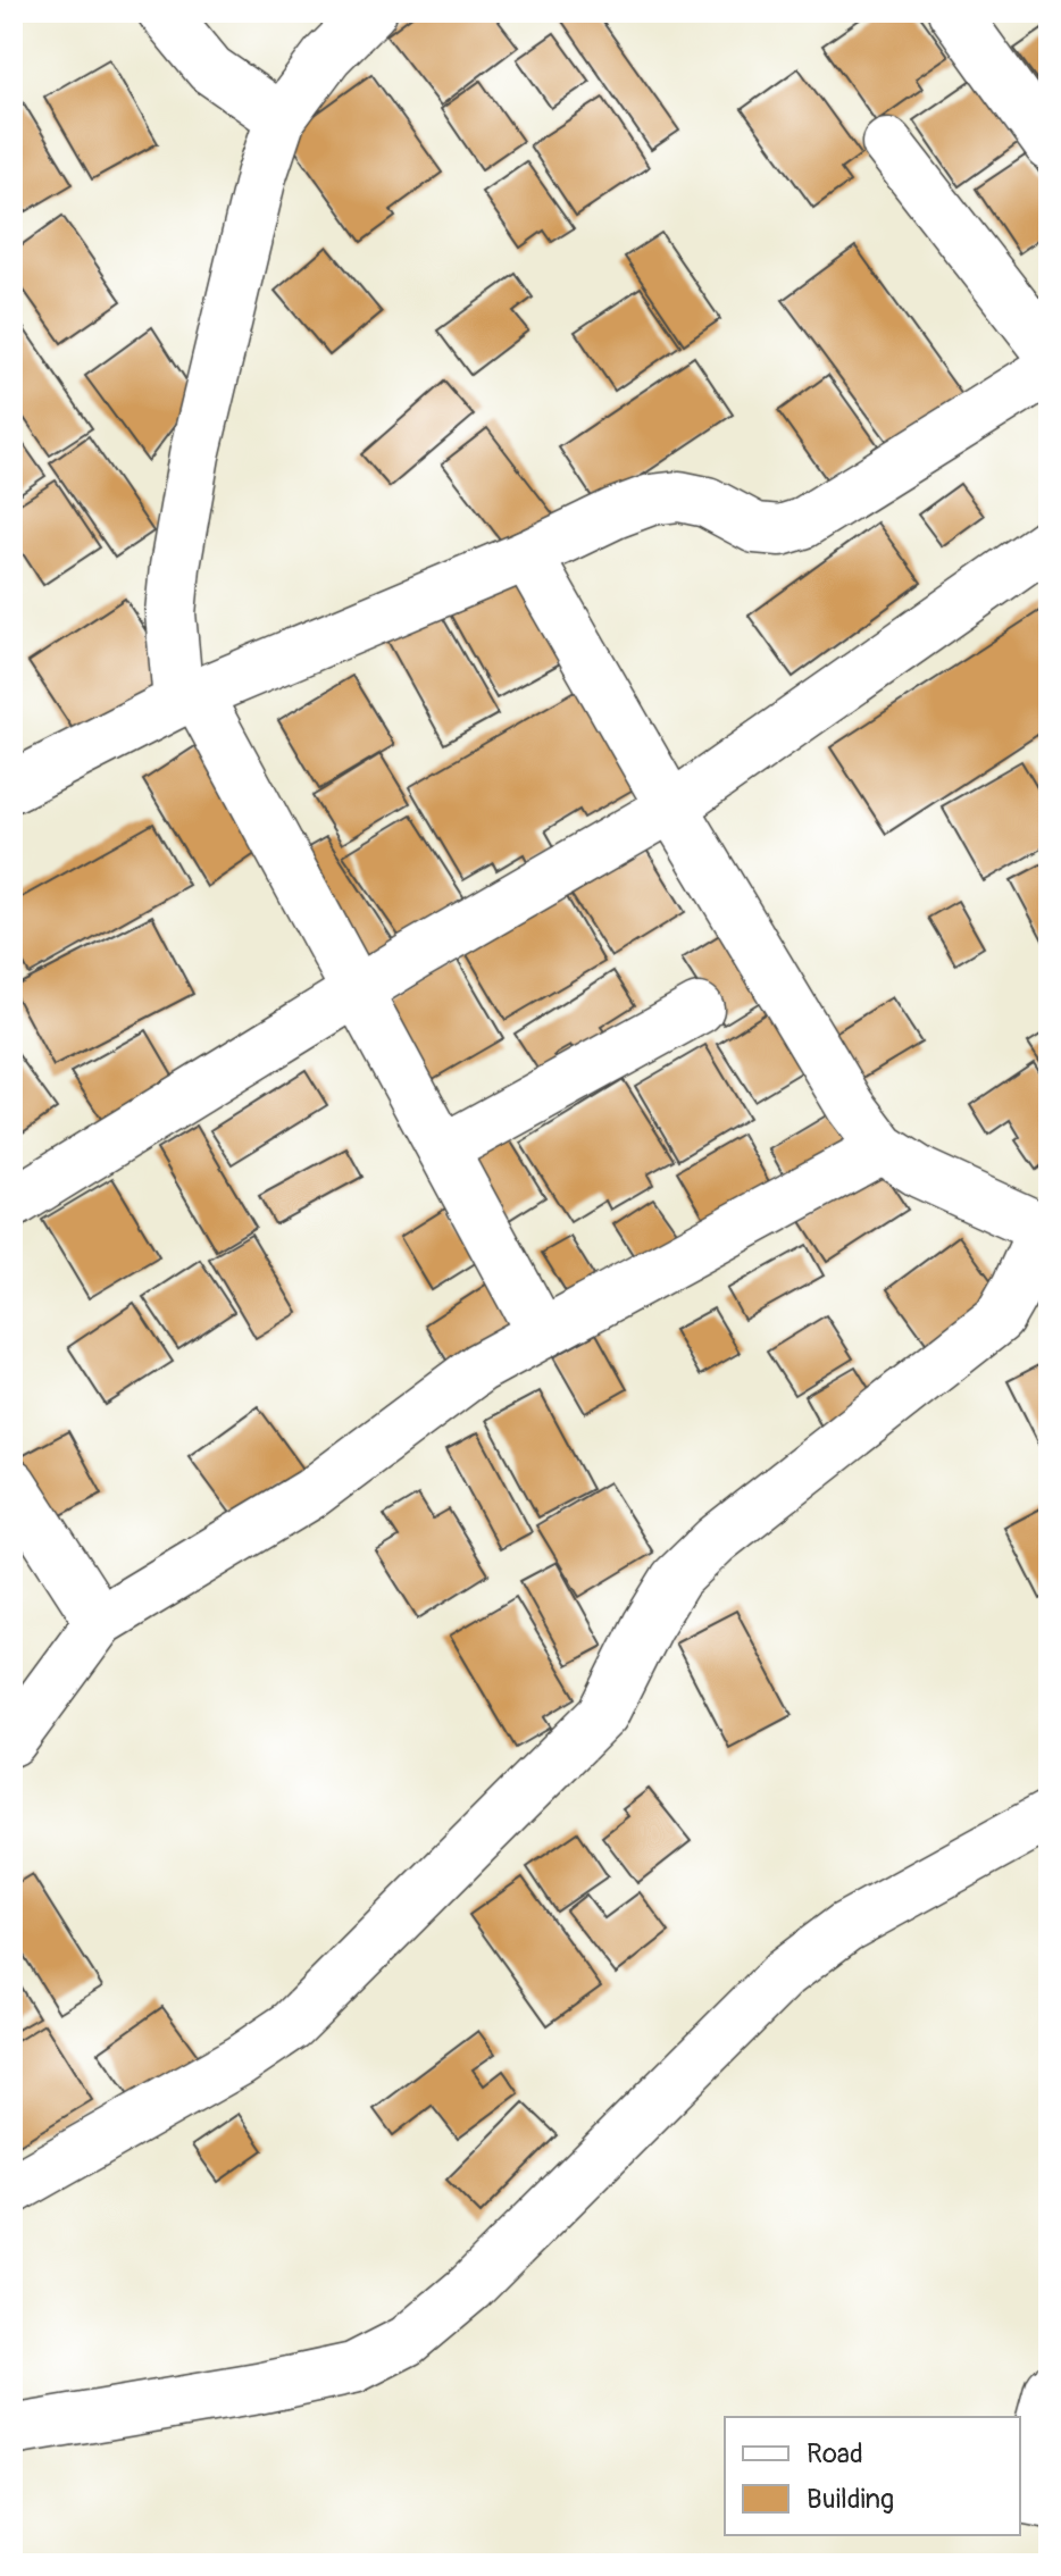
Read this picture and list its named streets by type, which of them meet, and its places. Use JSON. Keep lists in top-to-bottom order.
{
  "legend": ["Road", "Building"]
}
